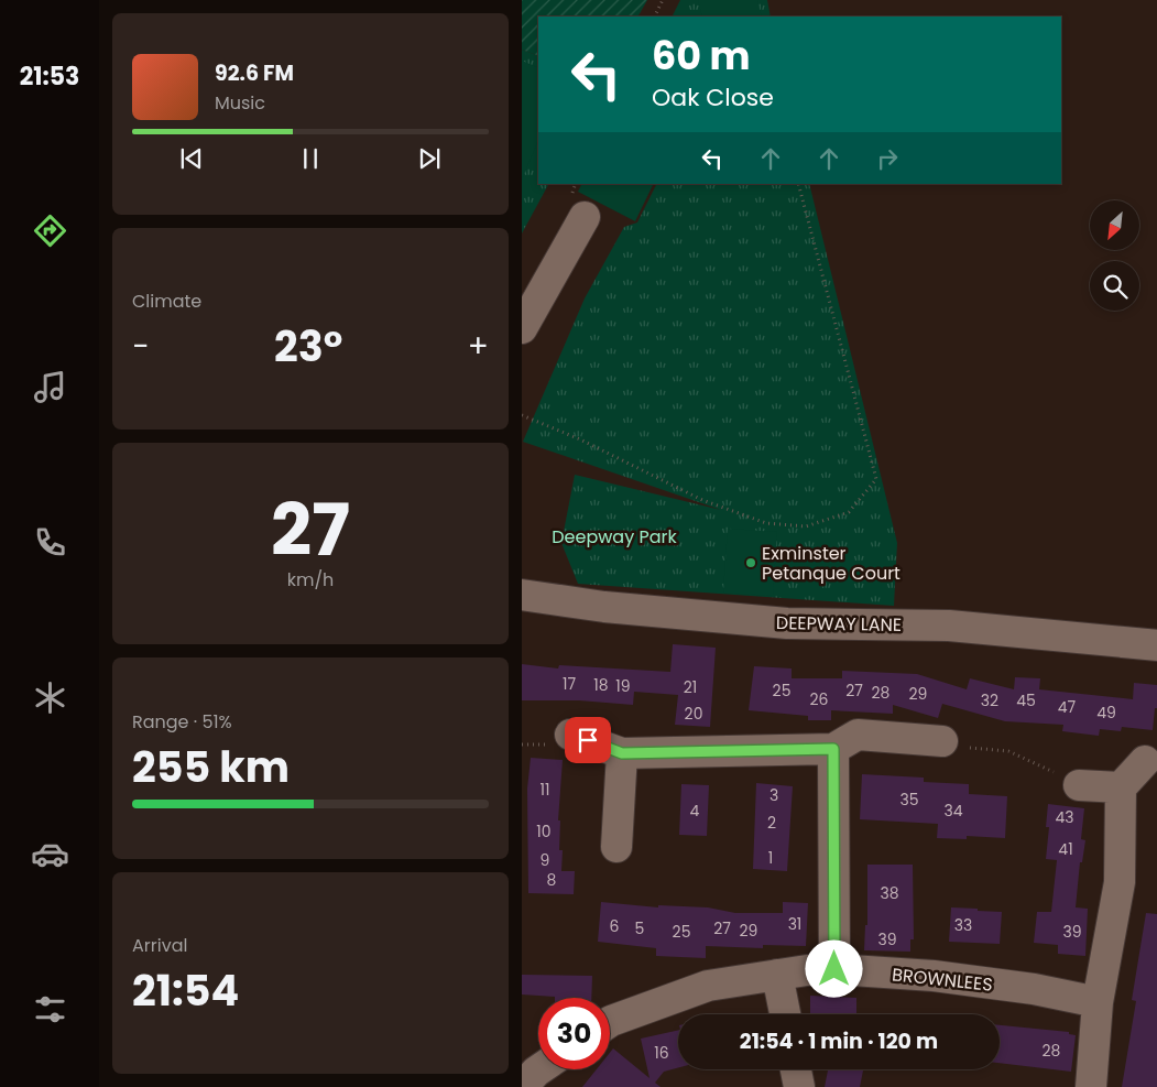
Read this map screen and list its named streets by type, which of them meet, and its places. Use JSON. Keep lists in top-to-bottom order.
{
  "streets": {
    "street": ["DEEPWAY LANE", "BROWNLEES"]
  },
  "parks": ["Deepway Park"],
  "places": ["Exminster Petanque Court"],
  "house_numbers": [
    "17",
    "18",
    "19",
    "21",
    "25",
    "27",
    "28",
    "29",
    "26",
    "32",
    "45",
    "47",
    "49",
    "20",
    "11",
    "3",
    "35",
    "4",
    "34",
    "43",
    "2",
    "10",
    "41",
    "1",
    "9",
    "8",
    "38",
    "31",
    "33",
    "6",
    "5",
    "27",
    "29",
    "25",
    "39",
    "39",
    "28",
    "16"
  ],
  "north": "bottom left",
  "page": {
    "tabs": "21:53",
    "turn": ["60 m", "Oak Close"],
    "song": ["92.6 FM", "Music"],
    "tile": [
      "Climate",
      ["27", "km/h"],
      ["Range · 51%", "255 km"],
      ["Arrival", "21:54"]
    ],
    "heat": ["−", "23°", "+"],
    "limit": "30",
    "trip": "21:54 · 1 min · 120 m"
  }
}
